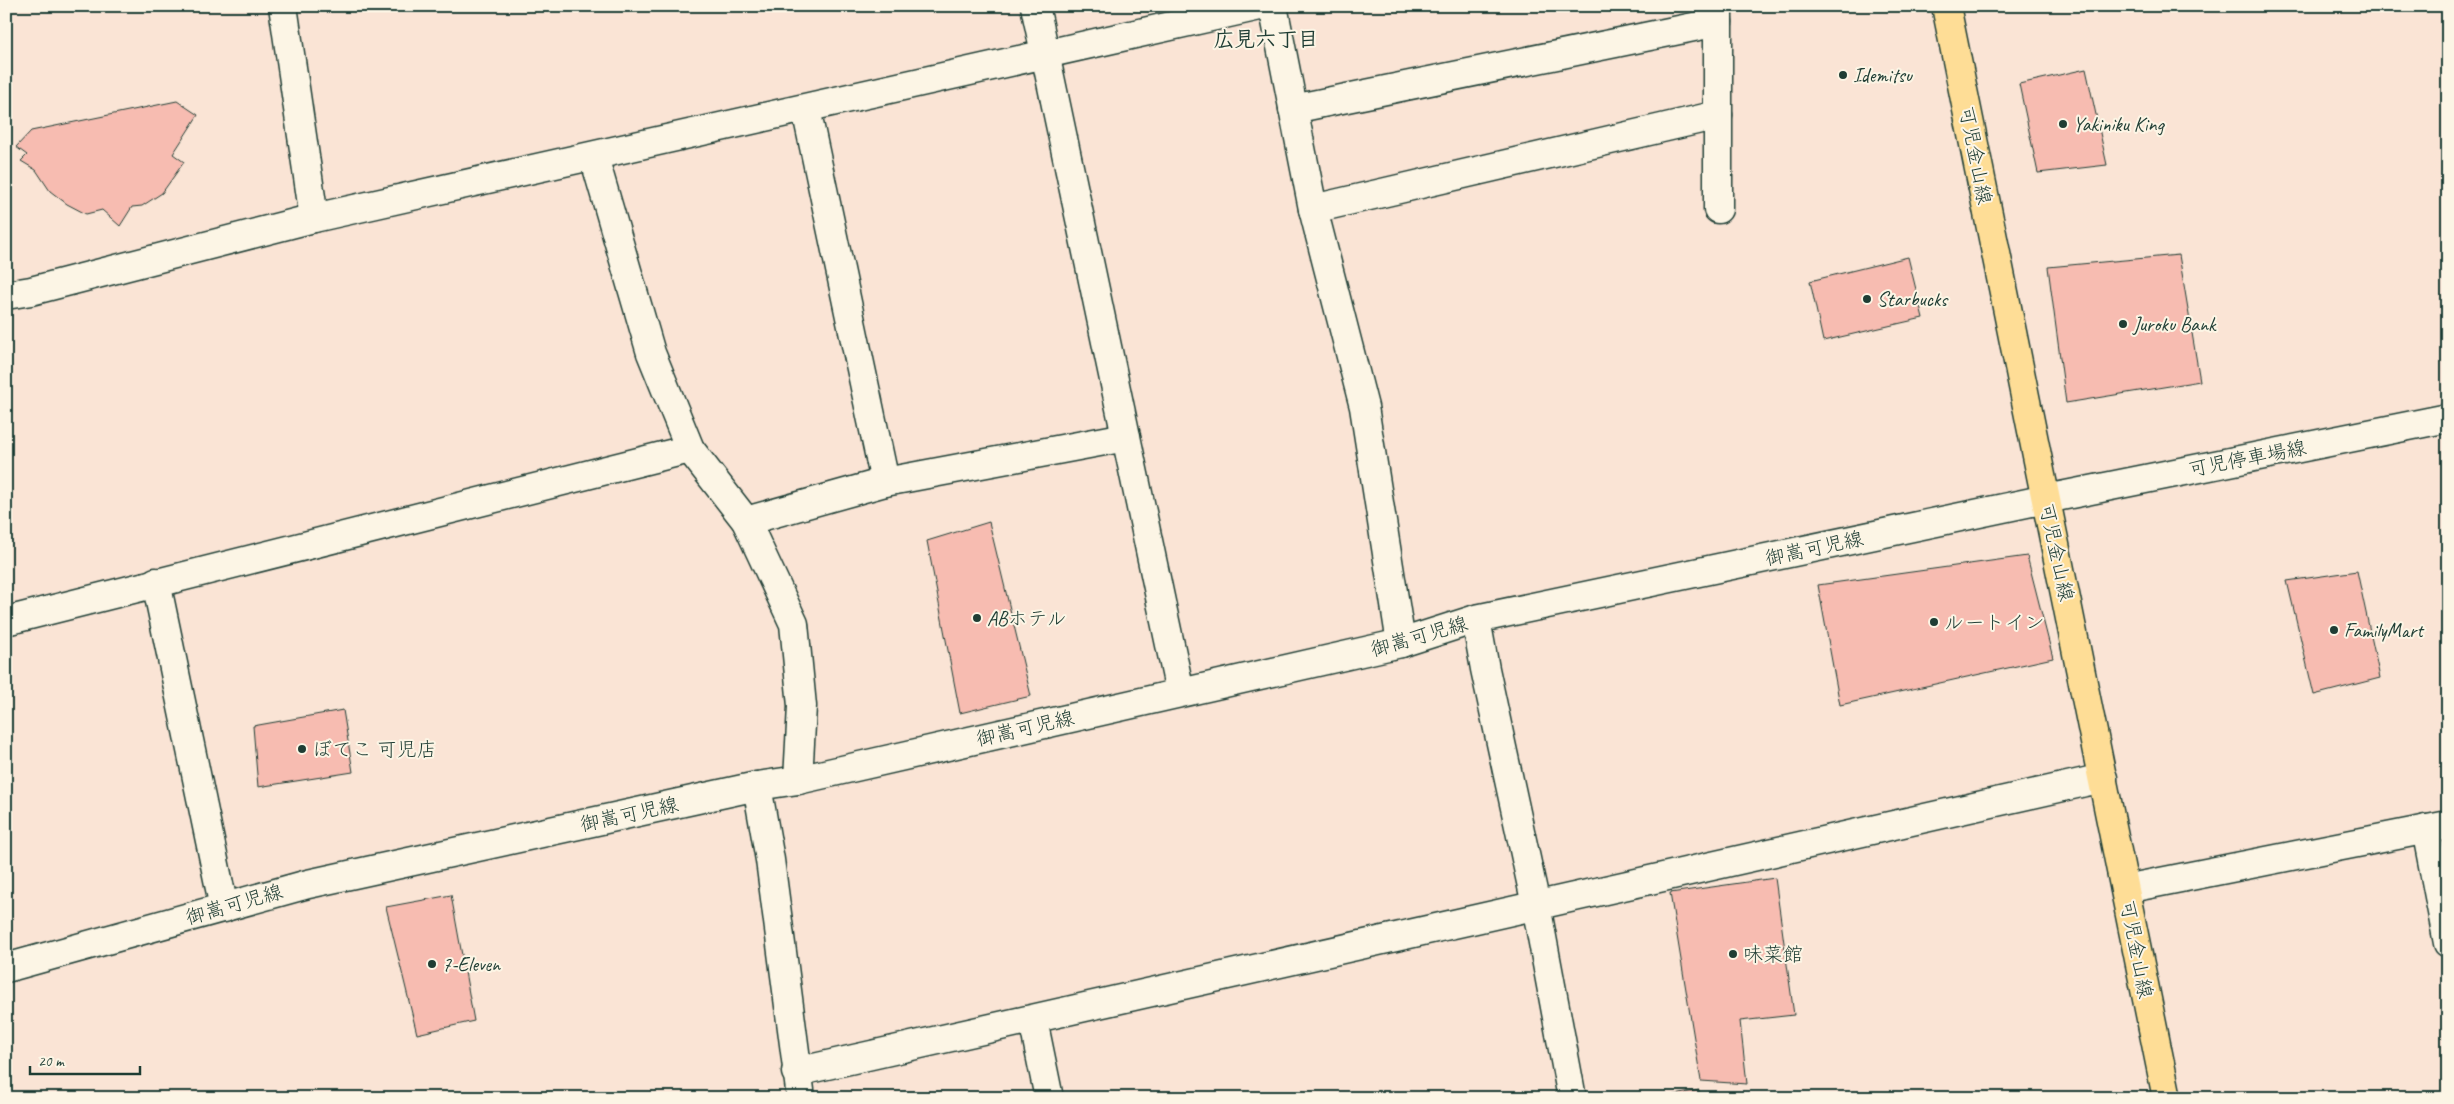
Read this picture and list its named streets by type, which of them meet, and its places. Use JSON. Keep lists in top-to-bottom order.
{
  "streets": {
    "main road": ["可児金山線"],
    "street": ["可児停車場線", "御嵩可児線"]
  },
  "crossings": [
    ["可児金山線", "可児停車場線"],
    ["可児金山線", "御嵩可児線"],
    ["可児停車場線", "御嵩可児線"]
  ],
  "districts": ["広見六丁目"],
  "places": [
    "Idemitsu",
    "Yakiniku King",
    "Starbucks",
    "Juroku Bank",
    "ABホテル",
    "ルートイン",
    "FamilyMart",
    "ぼてこ 可児店",
    "味菜館",
    "7-Eleven"
  ],
  "scale_bar": "20 m"
}
